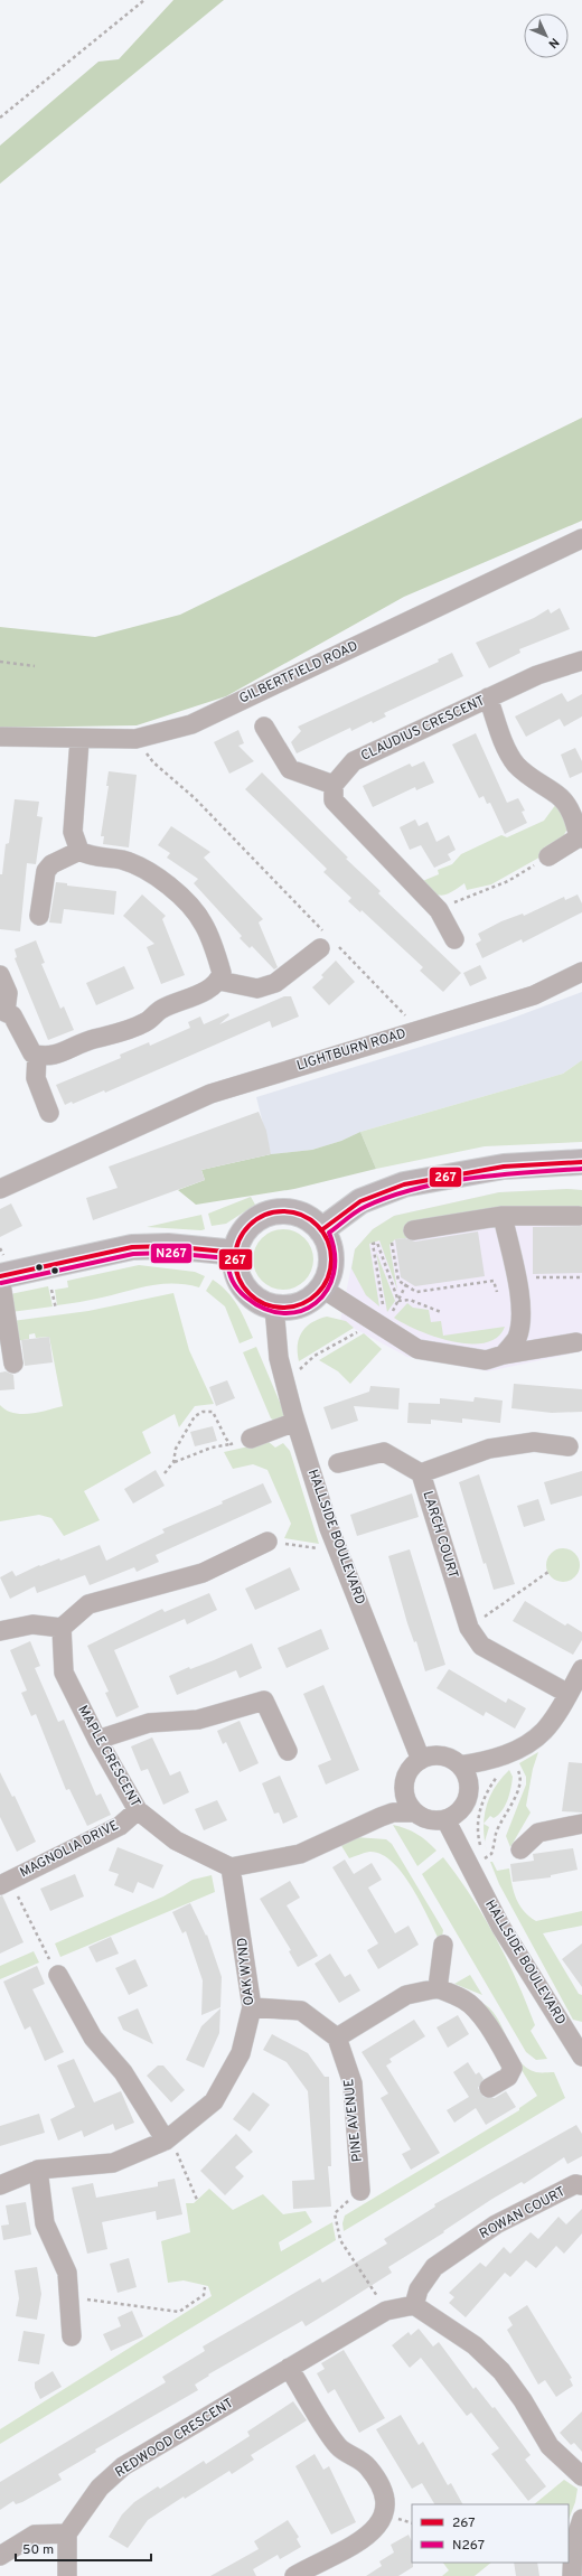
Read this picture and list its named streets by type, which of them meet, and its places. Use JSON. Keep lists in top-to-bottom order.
{
  "streets": {
    "street": [
      "GILBERTFIELD ROAD",
      "CLAUDIUS CRESCENT",
      "LIGHTBURN ROAD",
      "LARCH COURT",
      "HALLSIDE BOULEVARD",
      "MAPLE CRESCENT",
      "MAGNOLIA DRIVE",
      "OAK WYND",
      "PINE AVENUE",
      "ROWAN COURT",
      "REDWOOD CRESCENT"
    ]
  },
  "crossings": [
    ["MAPLE CRESCENT", "MAGNOLIA DRIVE"],
    ["MAPLE CRESCENT", "OAK WYND"],
    ["ROWAN COURT", "REDWOOD CRESCENT"]
  ],
  "lines": ["transit line 267", "transit line N267"],
  "legend": ["267", "N267"],
  "scale_bar": "50 m",
  "north": "bottom right"
}
